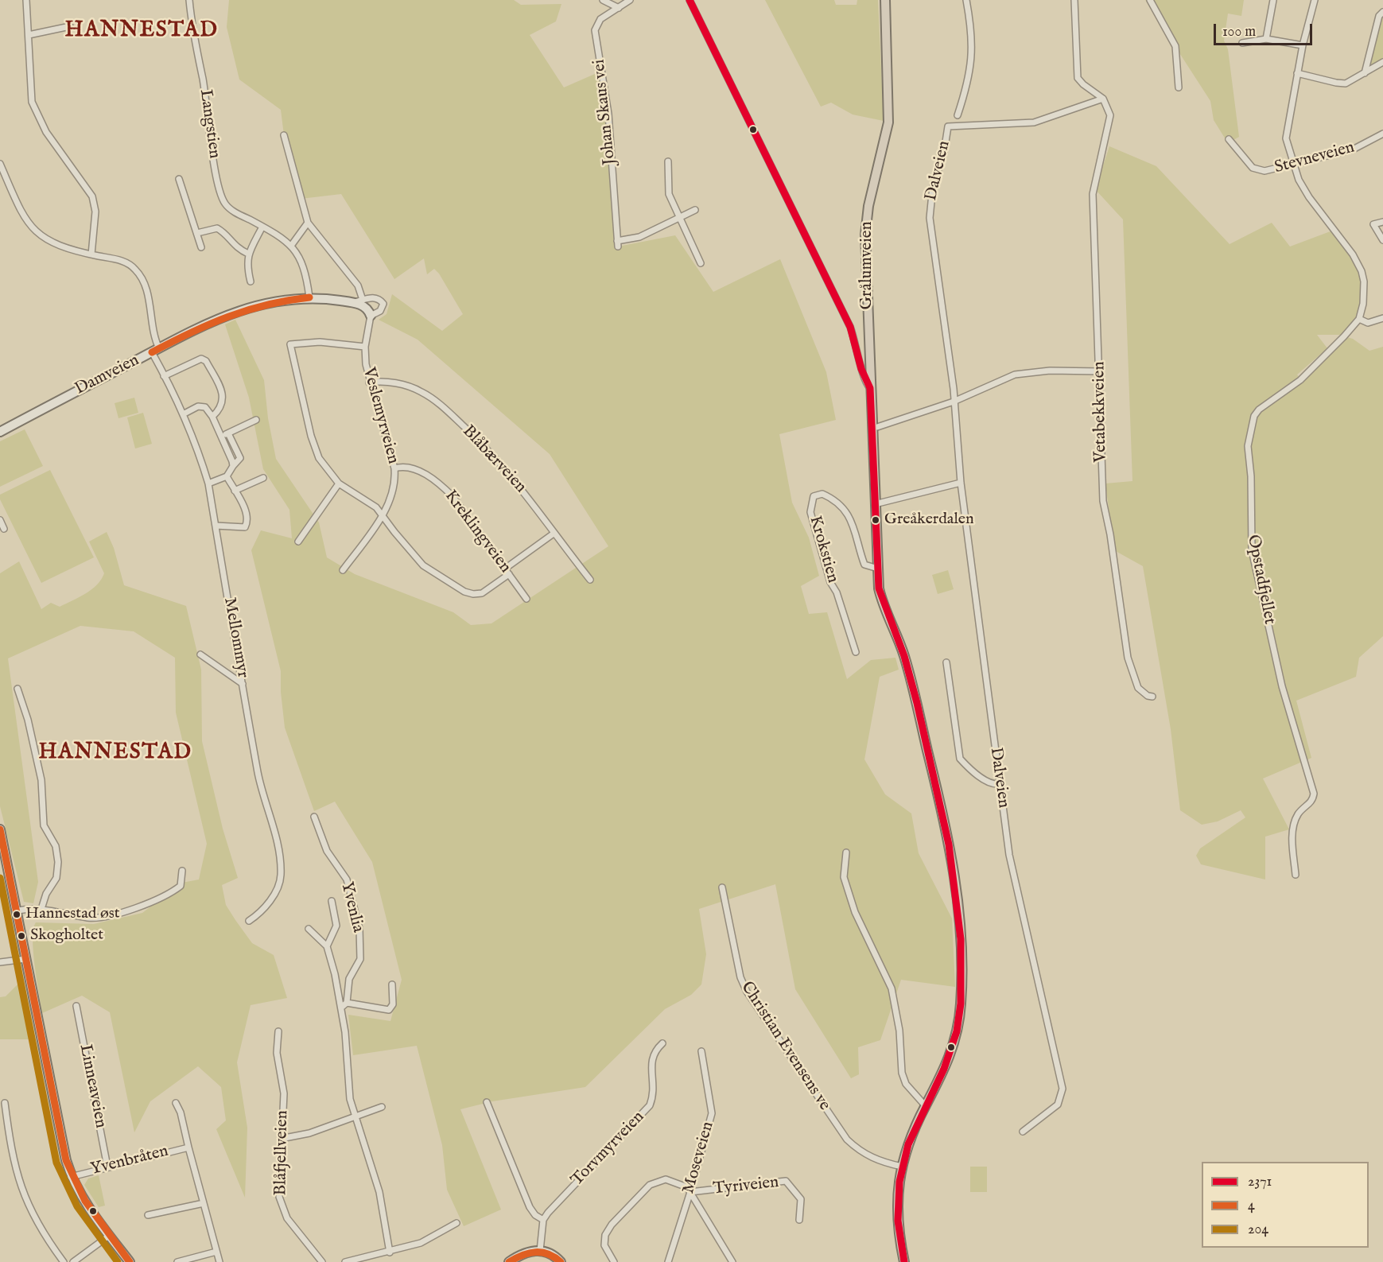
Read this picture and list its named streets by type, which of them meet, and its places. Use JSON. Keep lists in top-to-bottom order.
{
  "streets": {
    "main road": ["Grålumveien"],
    "street": [
      "Johan Skaus vei",
      "Langstien",
      "Stevneveien",
      "Dalveien",
      "Damveien",
      "Vetabekkveien",
      "Veslemyrveien",
      "Blåbærveien",
      "Kreklingveien",
      "Krokstien",
      "Opstadfjellet",
      "Mellommyr",
      "Yvenlia",
      "Christian Evensens ve",
      "Linneaveien",
      "Torvmyrveien",
      "Blåfjellveien",
      "Moseveien",
      "Yvenbråten",
      "Tyriveien"
    ]
  },
  "crossings": [
    ["Langstien", "Damveien"],
    ["Stevneveien", "Opstadfjellet"],
    ["Dalveien", "Vetabekkveien"],
    ["Grålumveien", "Krokstien"],
    ["Grålumveien", "Christian Evensens ve"],
    ["Damveien", "Veslemyrveien"],
    ["Damveien", "Mellommyr"],
    ["Veslemyrveien", "Blåbærveien"],
    ["Veslemyrveien", "Kreklingveien"],
    ["Linneaveien", "Yvenbråten"],
    ["Moseveien", "Tyriveien"]
  ],
  "districts": ["HANNESTAD", "HANNESTAD"],
  "places": ["Greåkerdalen", "Hannestad øst", "Skogholtet"],
  "lines": ["transit line 2371", "transit line 4", "transit line 204"],
  "legend": ["2371", "4", "204"],
  "scale_bar": "100 m"
}
